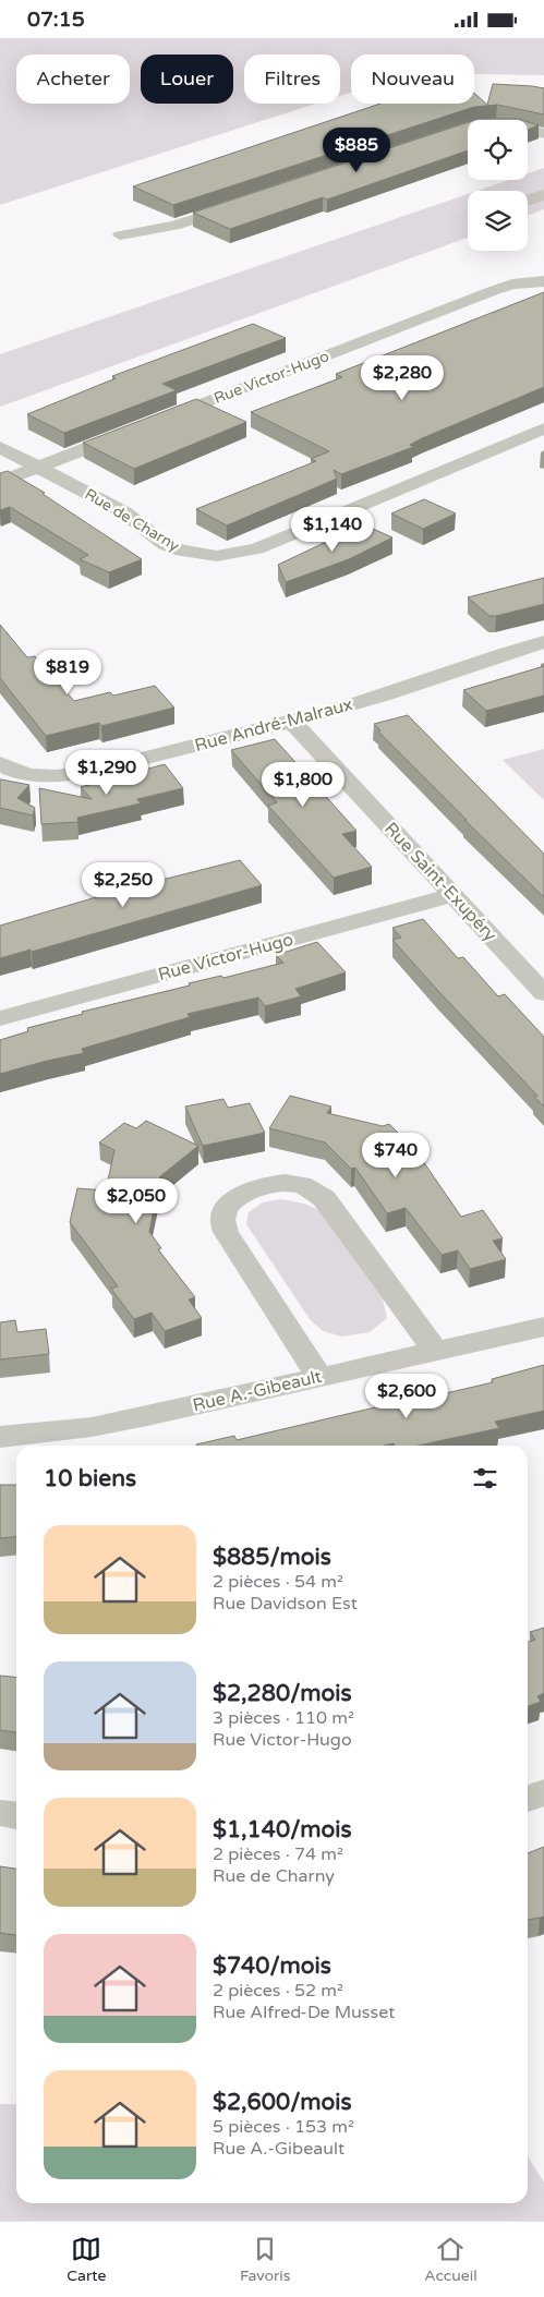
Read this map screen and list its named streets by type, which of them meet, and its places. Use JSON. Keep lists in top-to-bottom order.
{
  "streets": {
    "street": [
      "Rue Victor-Hugo",
      "Rue de Charny",
      "Rue André-Malraux",
      "Rue Saint-Exupéry",
      "Rue A.-Gibeault"
    ]
  },
  "crossings": [
    ["Rue Victor-Hugo", "Rue Saint-Exupéry"],
    ["Rue André-Malraux", "Rue Saint-Exupéry"]
  ],
  "page": {
    "status": "07:15",
    "chip": [
      "Acheter",
      "Louer",
      "Filtres",
      "Nouveau"
    ],
    "price": [
      "$885",
      "$2,280",
      "$1,140",
      "$819",
      "$1,290",
      "$1,800",
      "$2,250",
      "$740",
      "$2,050",
      "$2,600"
    ],
    "heading": "10 biens",
    "list": [
      {
        "name": "$885/mois",
        "note": "2 pièces · 54 m² · Rue Davidson Est"
      },
      {
        "name": "$2,280/mois",
        "note": "3 pièces · 110 m² · Rue Victor-Hugo"
      },
      {
        "name": "$1,140/mois",
        "note": "2 pièces · 74 m² · Rue de Charny"
      },
      {
        "name": "$740/mois",
        "note": "2 pièces · 52 m² · Rue Alfred-De Musset"
      },
      {
        "name": "$2,600/mois",
        "note": "5 pièces · 153 m² · Rue A.-Gibeault"
      }
    ],
    "tabs": ["Carte", "Favoris", "Accueil"]
  }
}
